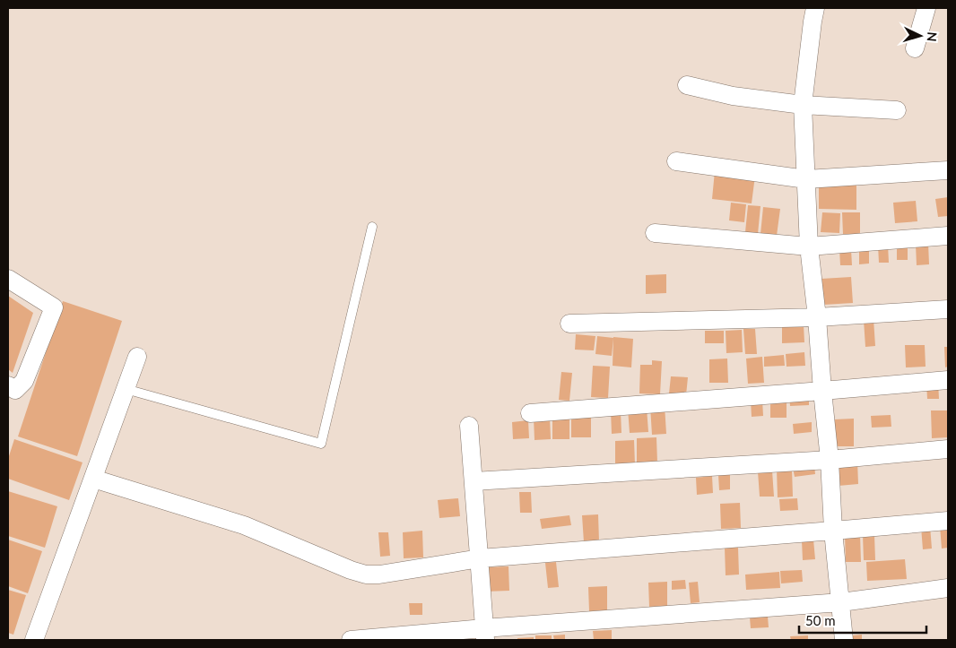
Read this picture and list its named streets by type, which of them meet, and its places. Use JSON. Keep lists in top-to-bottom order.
{
  "scale_bar": "50 m",
  "north": "right"
}
